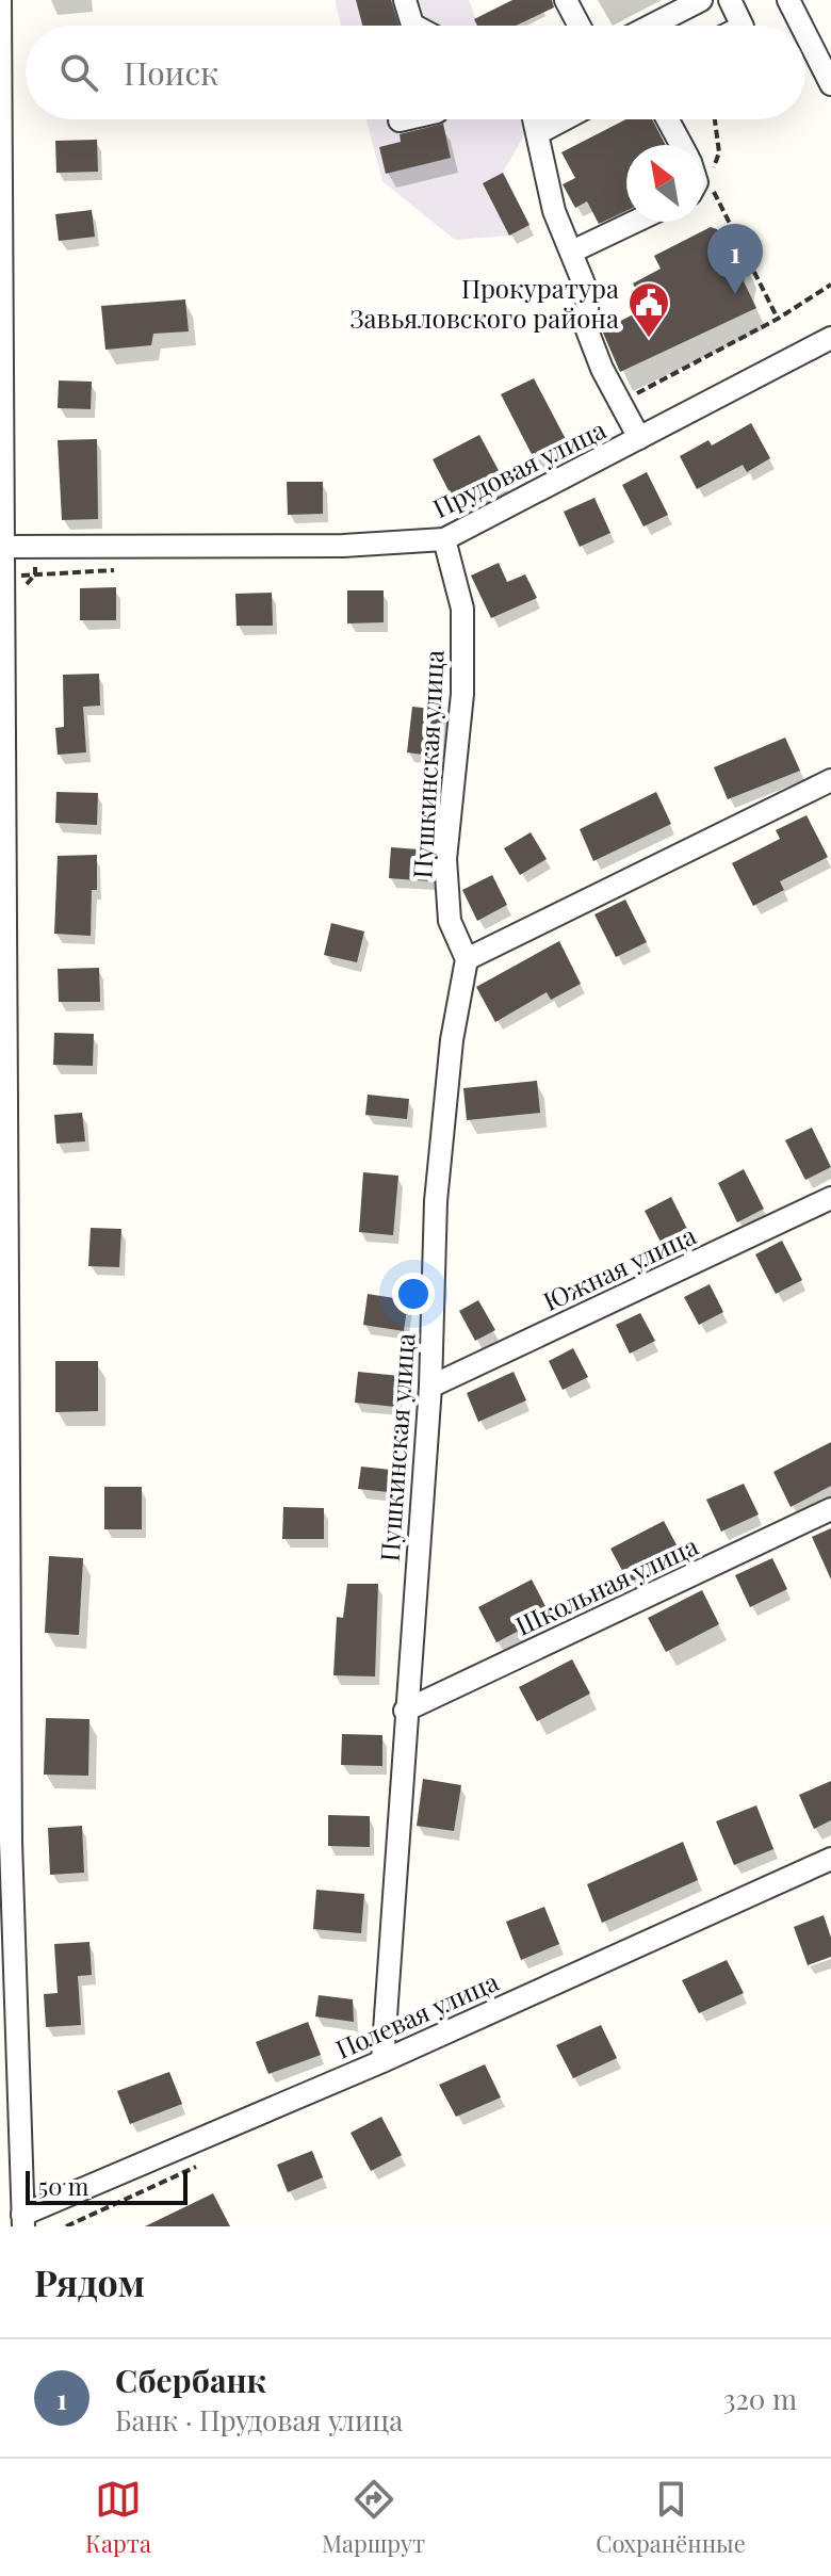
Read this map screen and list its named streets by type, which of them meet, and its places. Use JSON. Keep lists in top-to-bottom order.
{
  "streets": {
    "street": [
      "Прудовая улица",
      "Пушкинская улица",
      "Южная улица",
      "Школьная улица",
      "Полевая улица"
    ]
  },
  "crossings": [
    ["Прудовая улица", "Пушкинская улица"],
    ["Пушкинская улица", "Южная улица"],
    ["Пушкинская улица", "Школьная улица"],
    ["Пушкинская улица", "Полевая улица"]
  ],
  "places": {
    "public building": ["Прокуратура Завьяловского района"]
  },
  "scale_bar": "50 m",
  "north": "top left",
  "page": {
    "search": "Поиск",
    "pins": "1",
    "scale": "50 m",
    "heading": "Рядом",
    "list": [
      {
        "mark": "1",
        "name": "Сбербанк",
        "note": "Банк · Прудовая улица",
        "value": "320 m"
      }
    ],
    "nav": ["Карта", "Маршрут", "Сохранённые"]
  }
}
